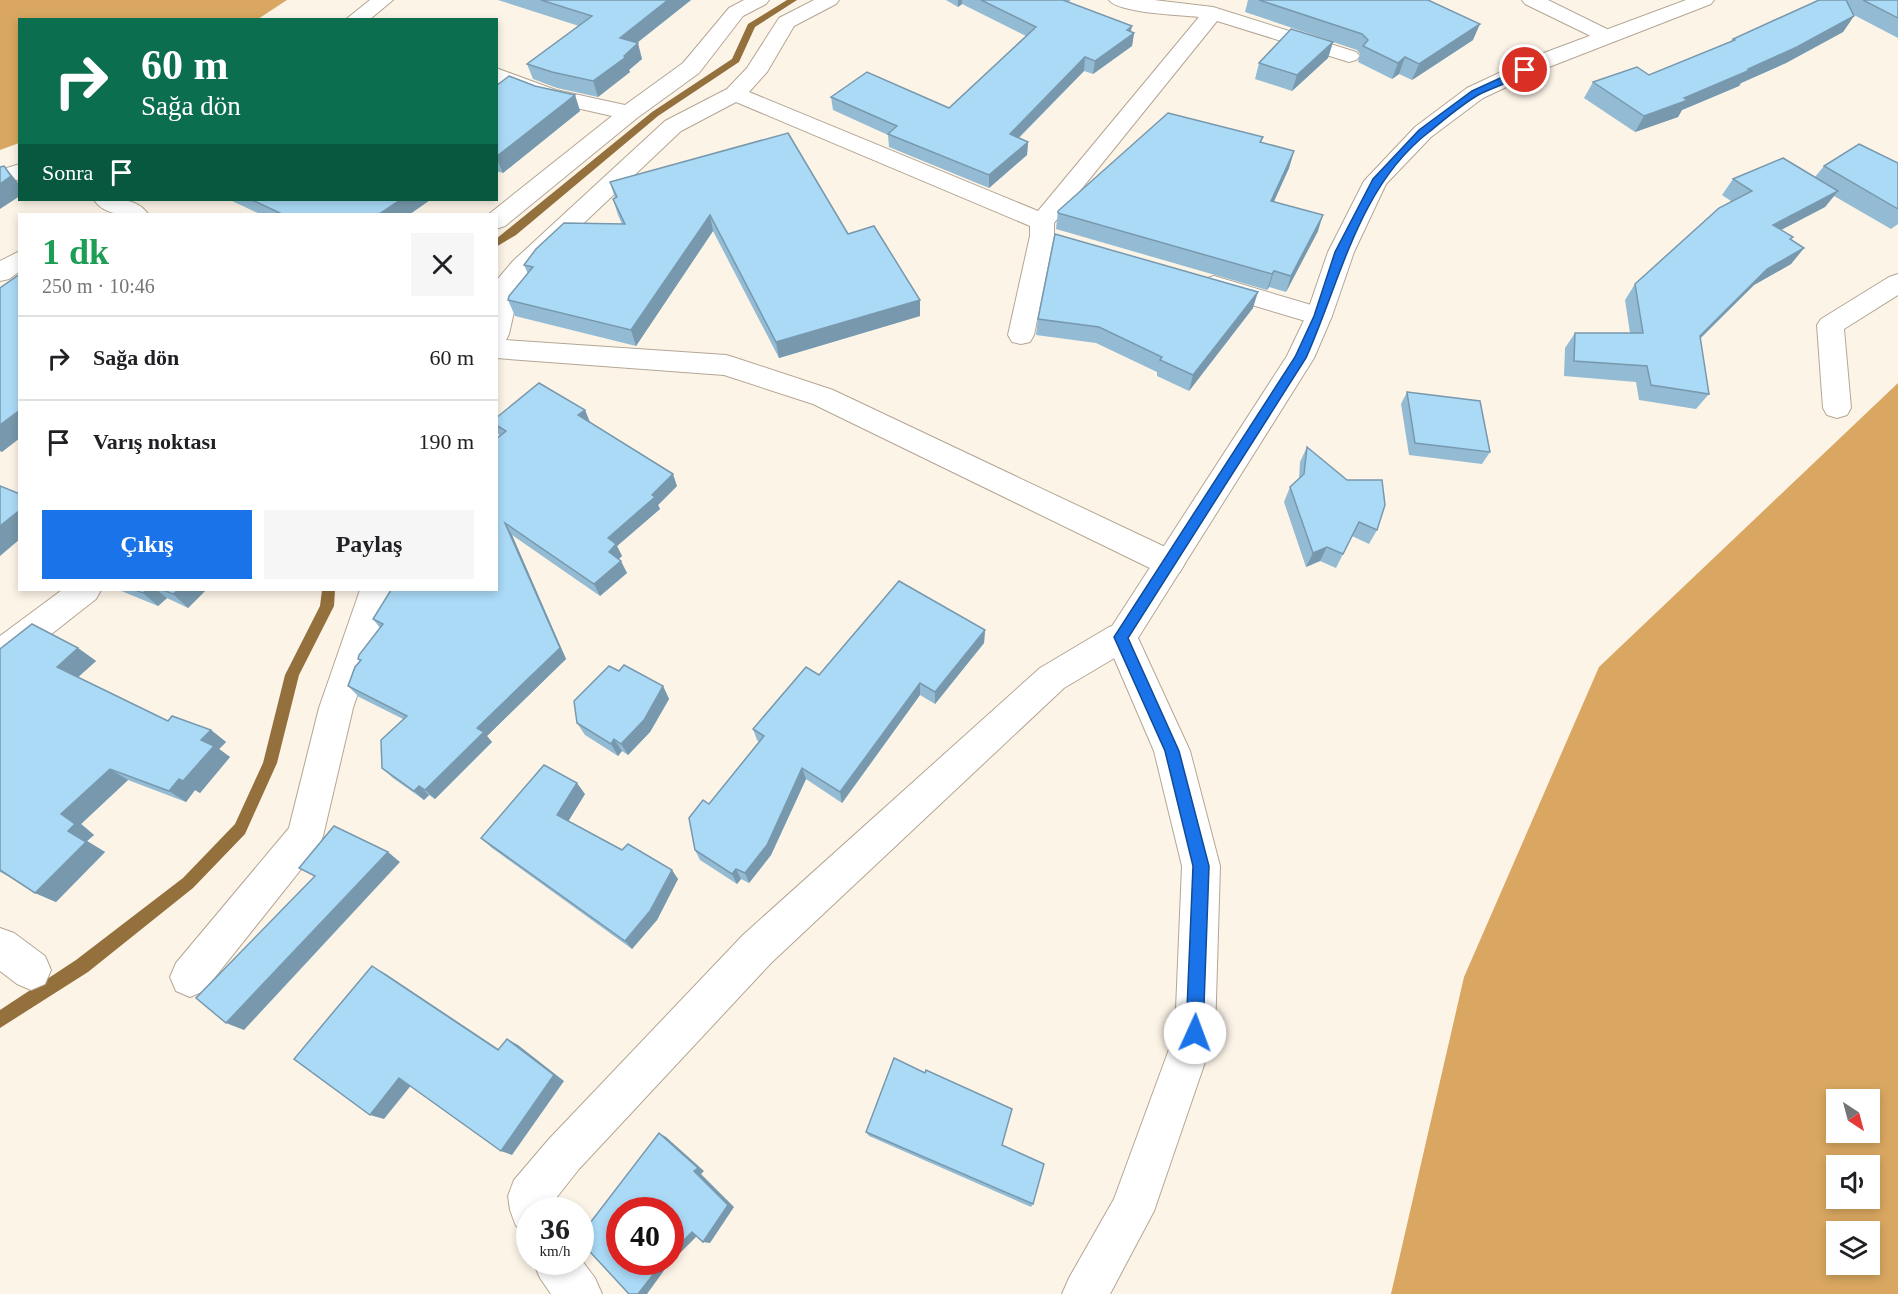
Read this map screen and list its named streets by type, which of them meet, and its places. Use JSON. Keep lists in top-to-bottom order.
{
  "north": "bottom right",
  "page": {
    "turn": ["60 m", "Sağa dön"],
    "then": "Sonra",
    "heading": ["1 dk", "250 m · 10:46"],
    "list": [
      {
        "name": "Sağa dön",
        "value": "60 m"
      },
      {
        "name": "Varış noktası",
        "value": "190 m"
      }
    ],
    "buttons": ["Çıkış", "Paylaş"],
    "speed": "36 km/h",
    "limit": "40"
  }
}
